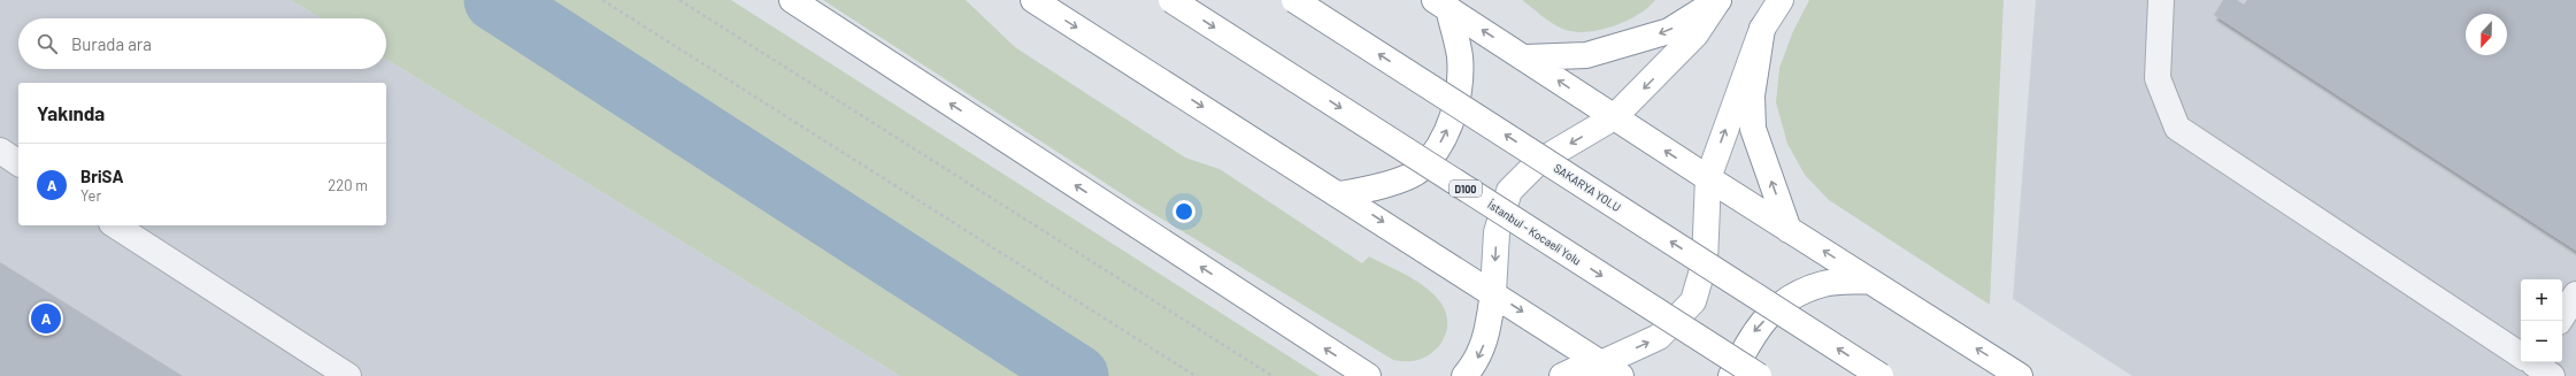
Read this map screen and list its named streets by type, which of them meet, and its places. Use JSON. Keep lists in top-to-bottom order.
{
  "streets": {
    "main road": ["SAKARYA YOLU", "D100", "İstanbul - Kocaeli Yolu"]
  },
  "north": "bottom",
  "page": {
    "search": "Burada ara",
    "heading": "Yakında",
    "list": [
      {
        "mark": "A",
        "name": "BriSA",
        "note": "Yer",
        "value": "220 m"
      }
    ],
    "map_buttons": ["+", "−"],
    "pins": "A"
  }
}
